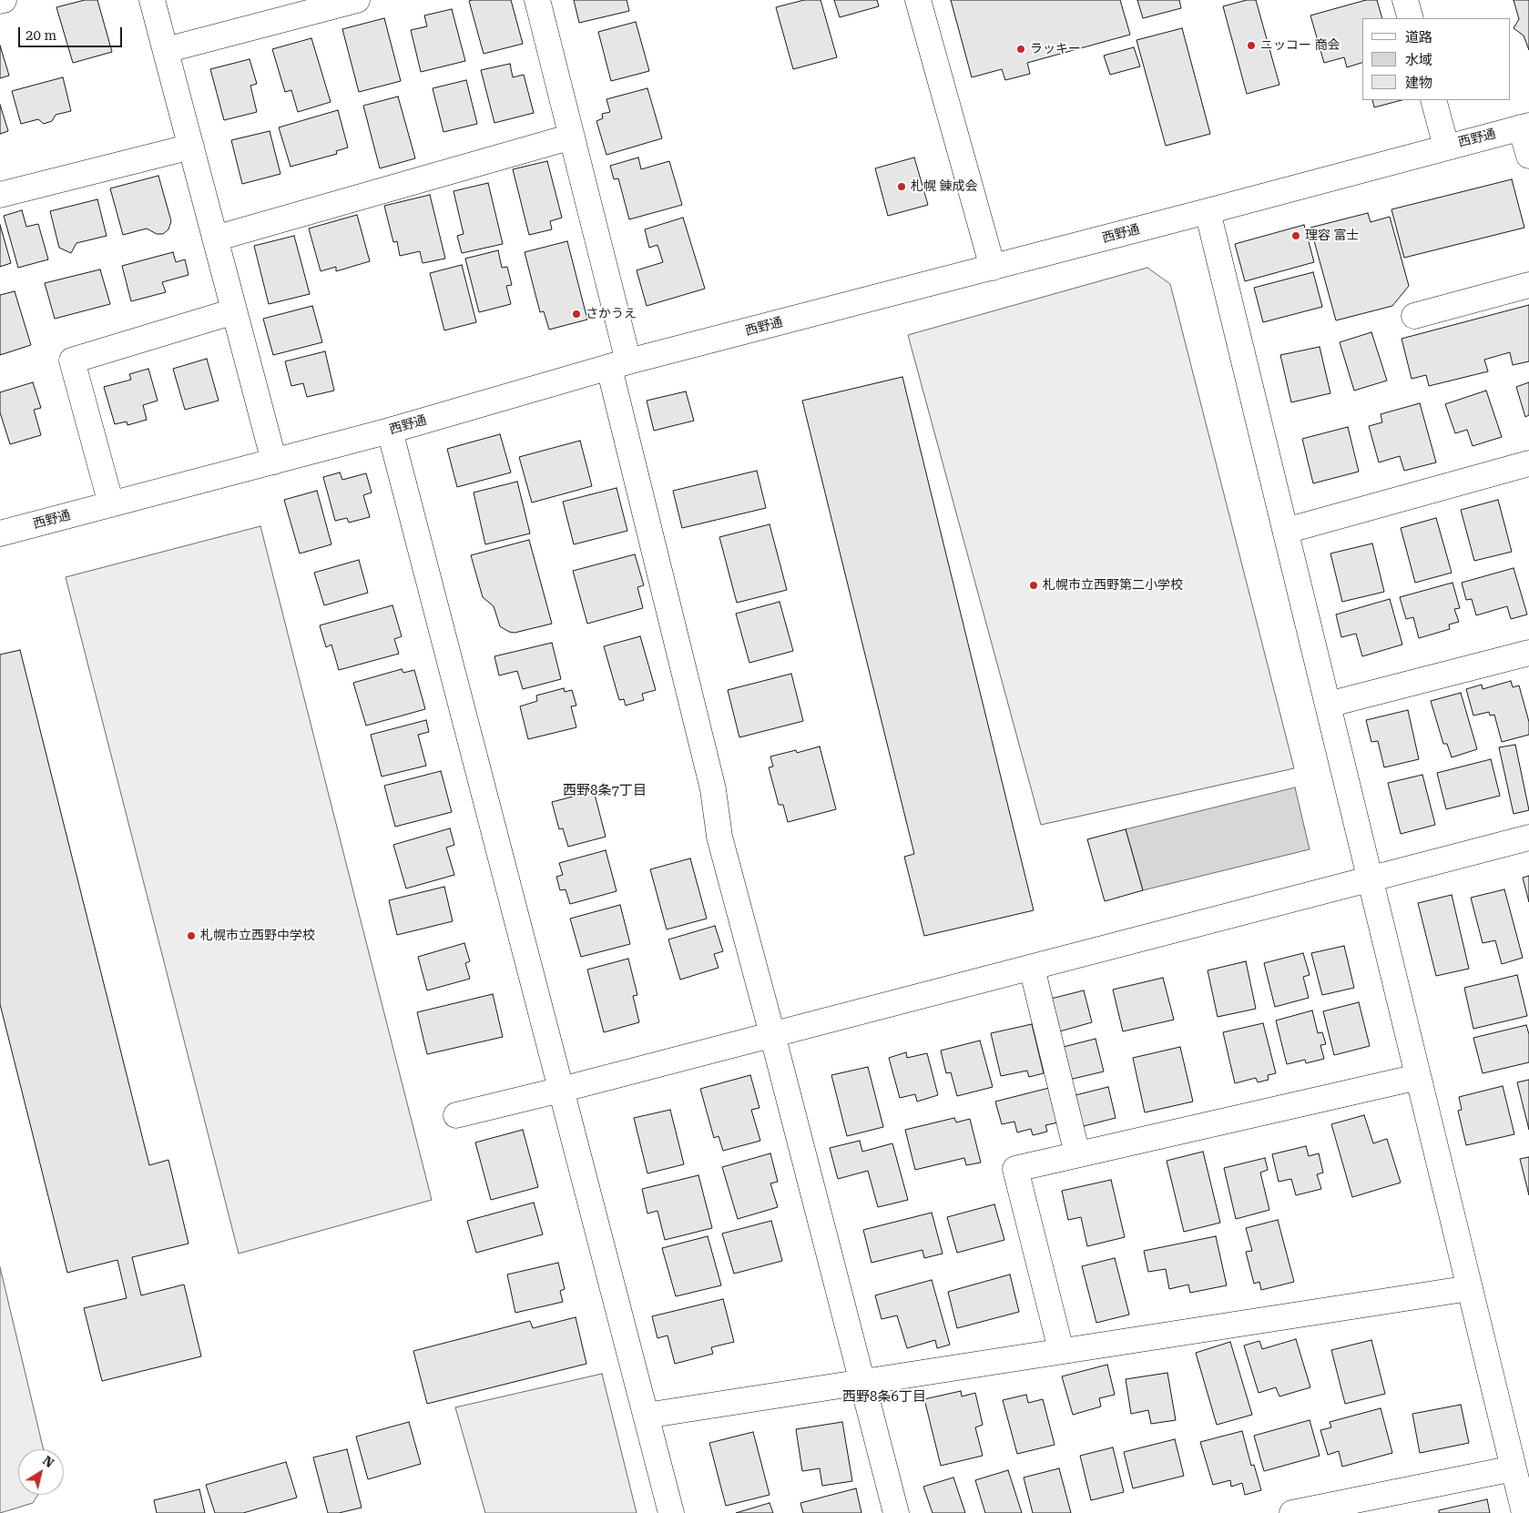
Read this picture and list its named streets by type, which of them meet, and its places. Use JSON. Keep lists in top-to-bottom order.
{
  "streets": {
    "street": ["西野通"]
  },
  "districts": ["西野8条7丁目", "西野8条6丁目"],
  "places": [
    "ニッコー 商会",
    "ラッキー",
    "札幌 錬成会",
    "理容 富士",
    "さかうえ",
    "札幌市立西野第二小学校",
    "札幌市立西野中学校"
  ],
  "legend": ["道路", "水域", "建物"],
  "scale_bar": "20 m",
  "north": "top right"
}
